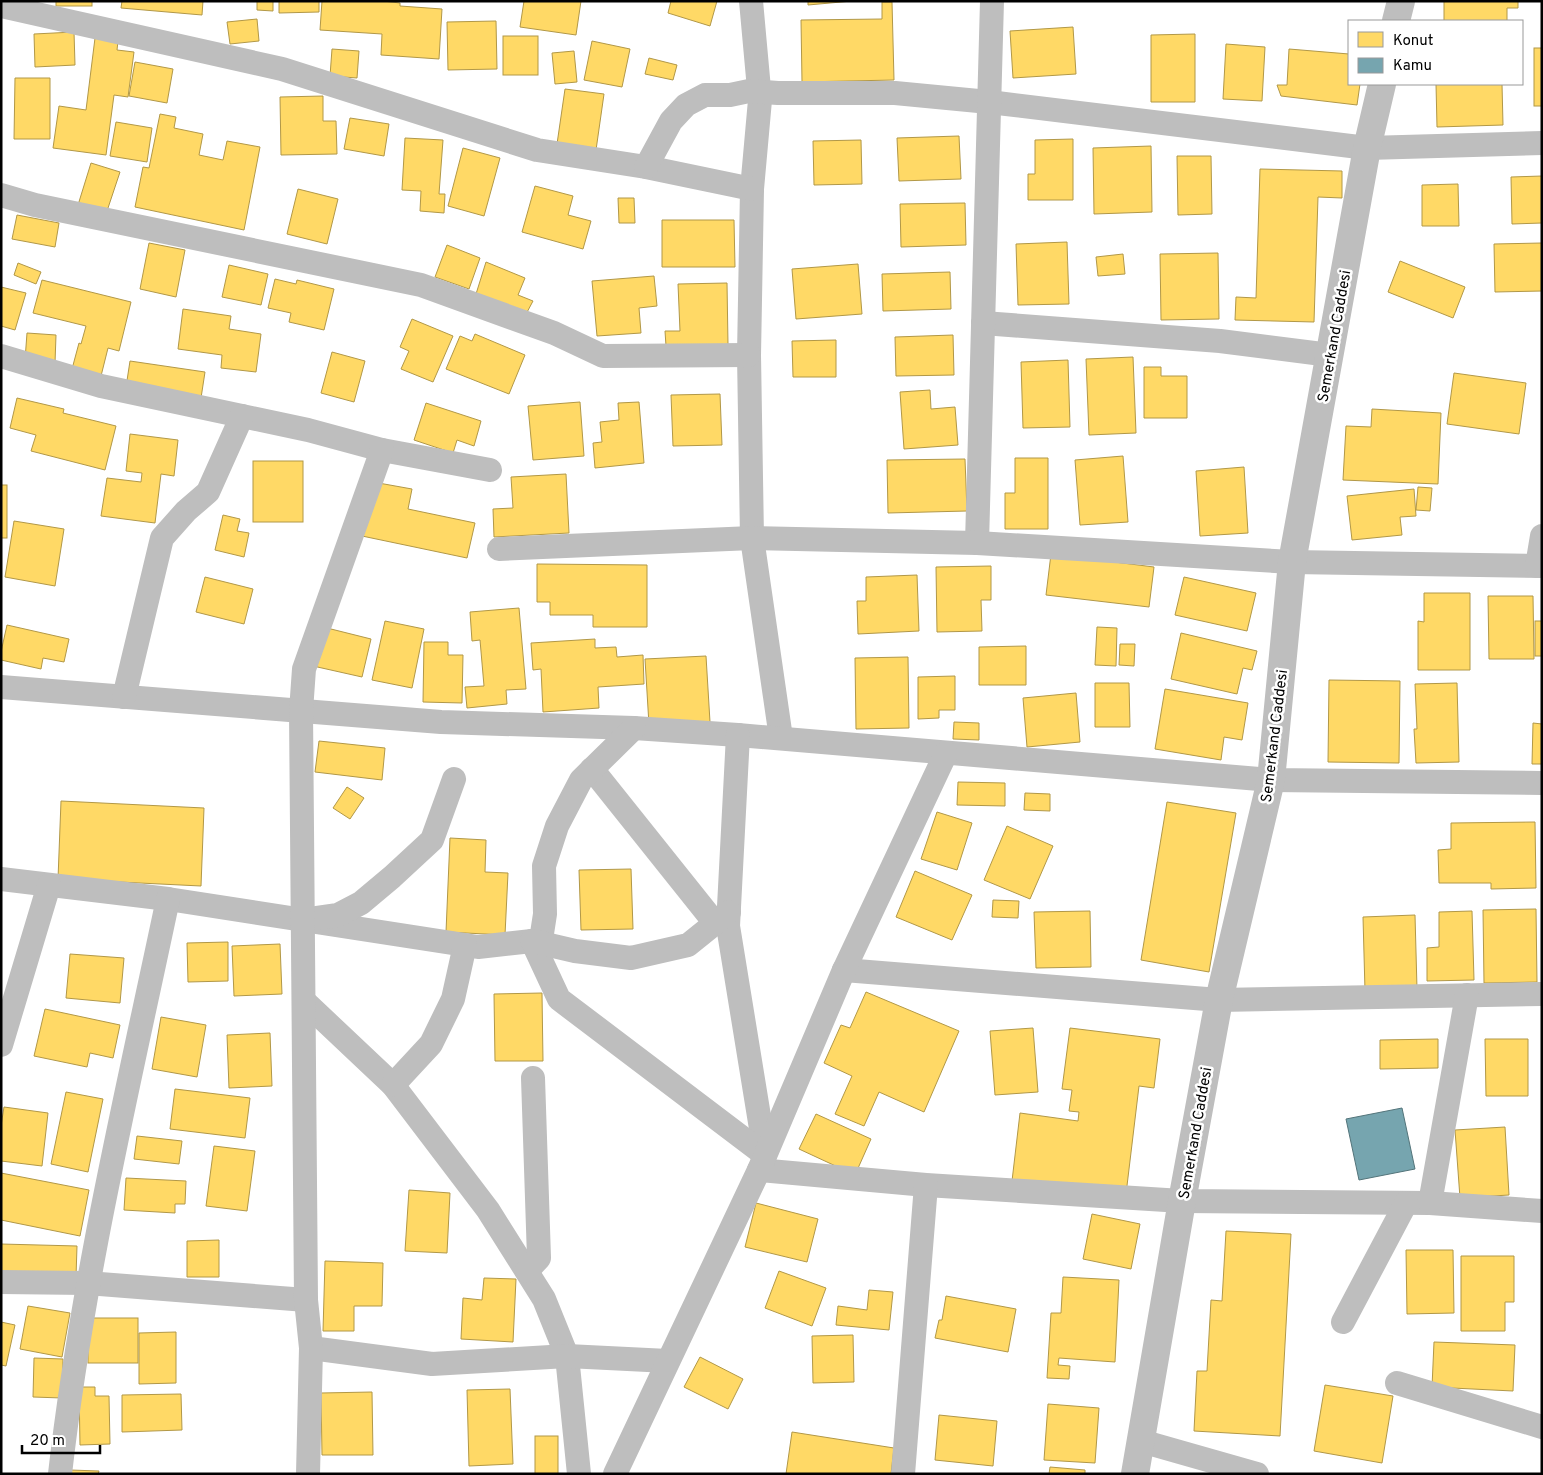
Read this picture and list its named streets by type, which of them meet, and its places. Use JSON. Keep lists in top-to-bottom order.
{
  "streets": {
    "street": ["Semerkand Caddesi"]
  },
  "legend": ["Konut", "Kamu"],
  "scale_bar": "20 m"
}
